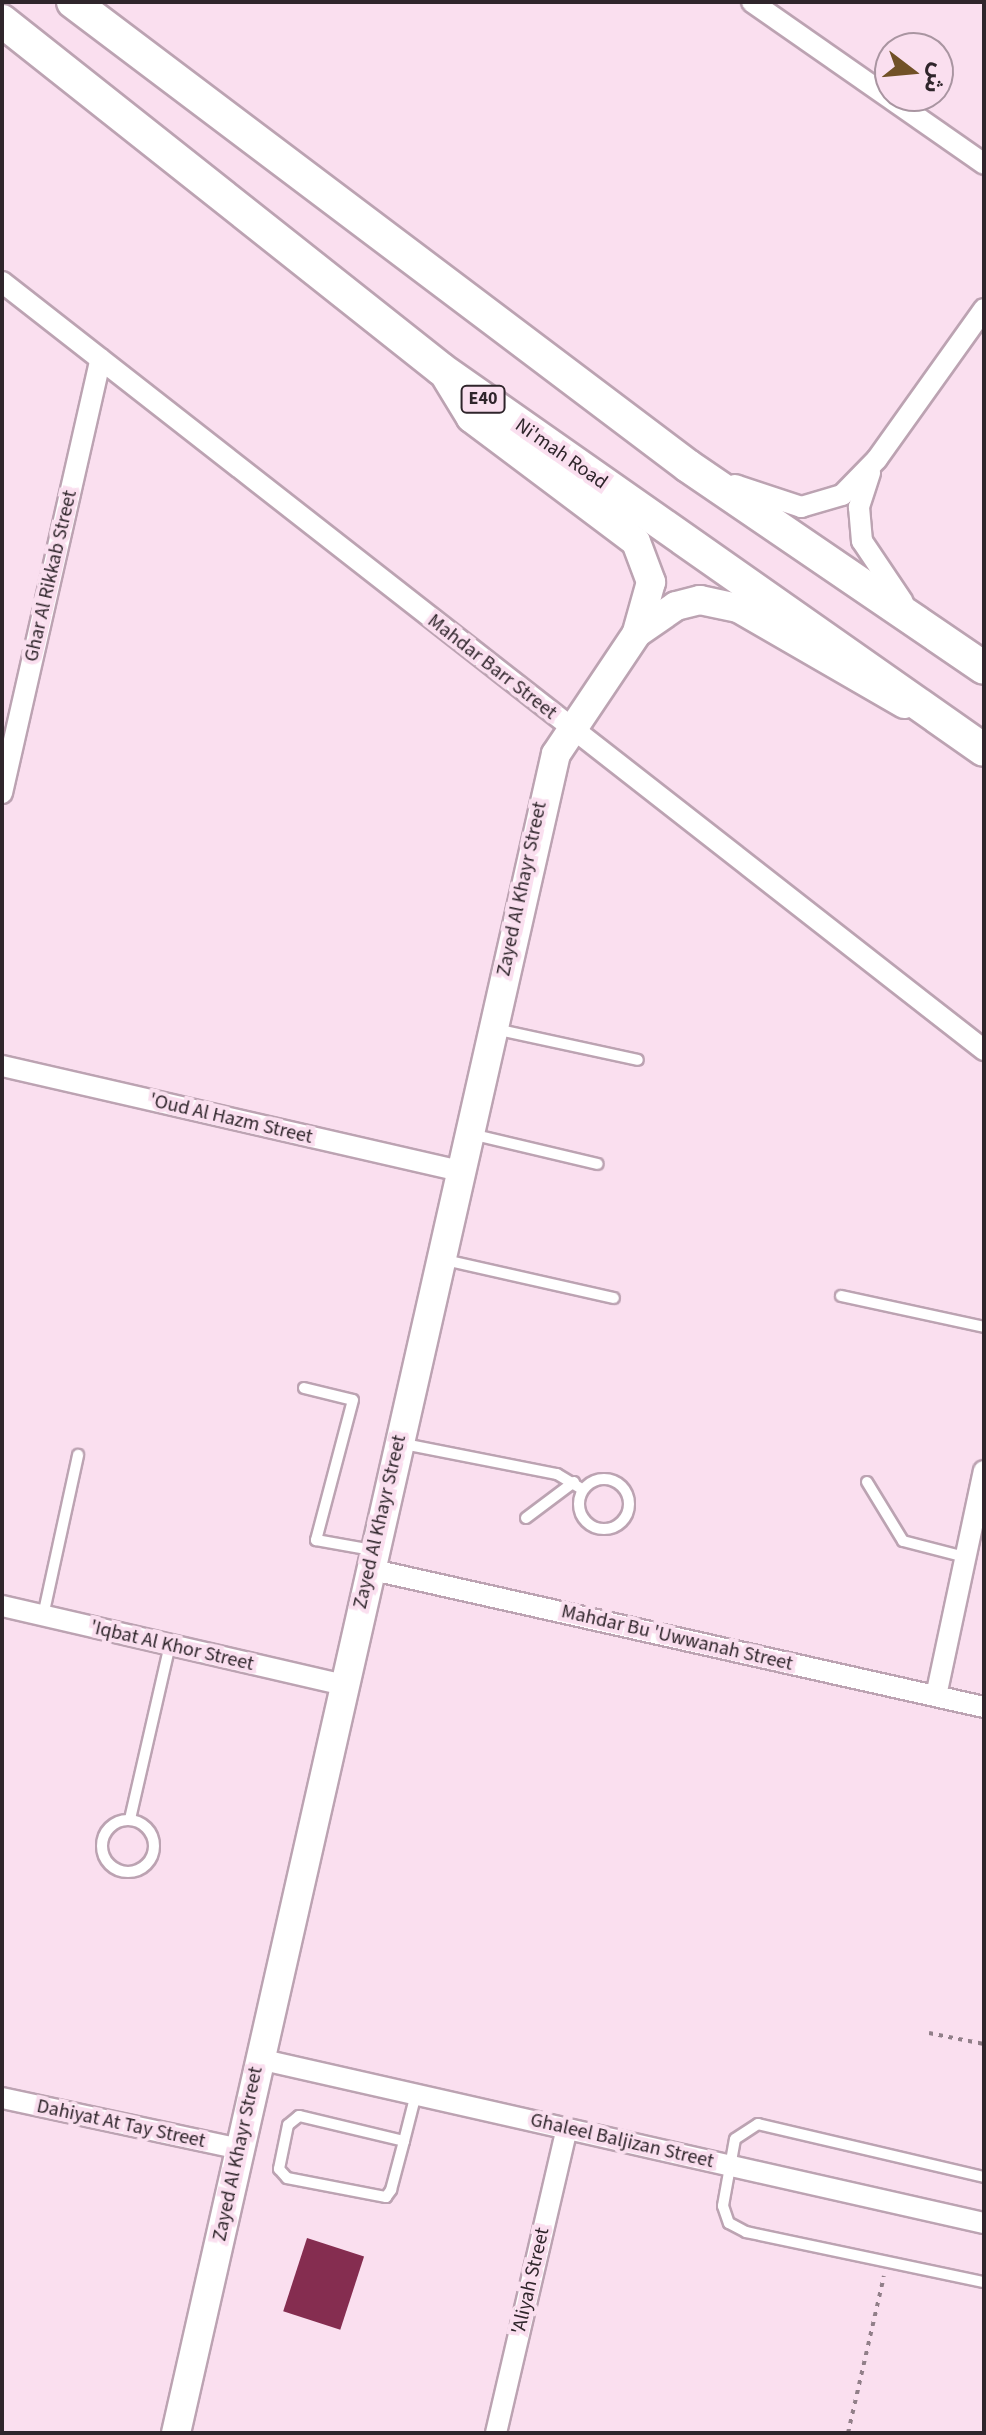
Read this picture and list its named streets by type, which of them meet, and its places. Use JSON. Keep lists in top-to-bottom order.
{
  "streets": {
    "main road": ["E40", "Ni'mah Road"],
    "street": [
      "Ghar Al Rikkab Street",
      "Mahdar Barr Street",
      "Zayed Al Khayr Street",
      "'Oud Al Hazm Street",
      "Mahdar Bu 'Uwwanah Street",
      "'Iqbat Al Khor Street",
      "Dahiyat At Tay Street",
      "Ghaleel Baljizan Street",
      "'Aliyah Street"
    ]
  },
  "crossings": [
    ["Ghar Al Rikkab Street", "Mahdar Barr Street"],
    ["Mahdar Barr Street", "Zayed Al Khayr Street"],
    ["Zayed Al Khayr Street", "'Oud Al Hazm Street"],
    ["Zayed Al Khayr Street", "Mahdar Bu 'Uwwanah Street"],
    ["Zayed Al Khayr Street", "'Iqbat Al Khor Street"],
    ["Zayed Al Khayr Street", "Dahiyat At Tay Street"],
    ["Zayed Al Khayr Street", "Ghaleel Baljizan Street"],
    ["Ghaleel Baljizan Street", "'Aliyah Street"]
  ],
  "north": "right"
}
